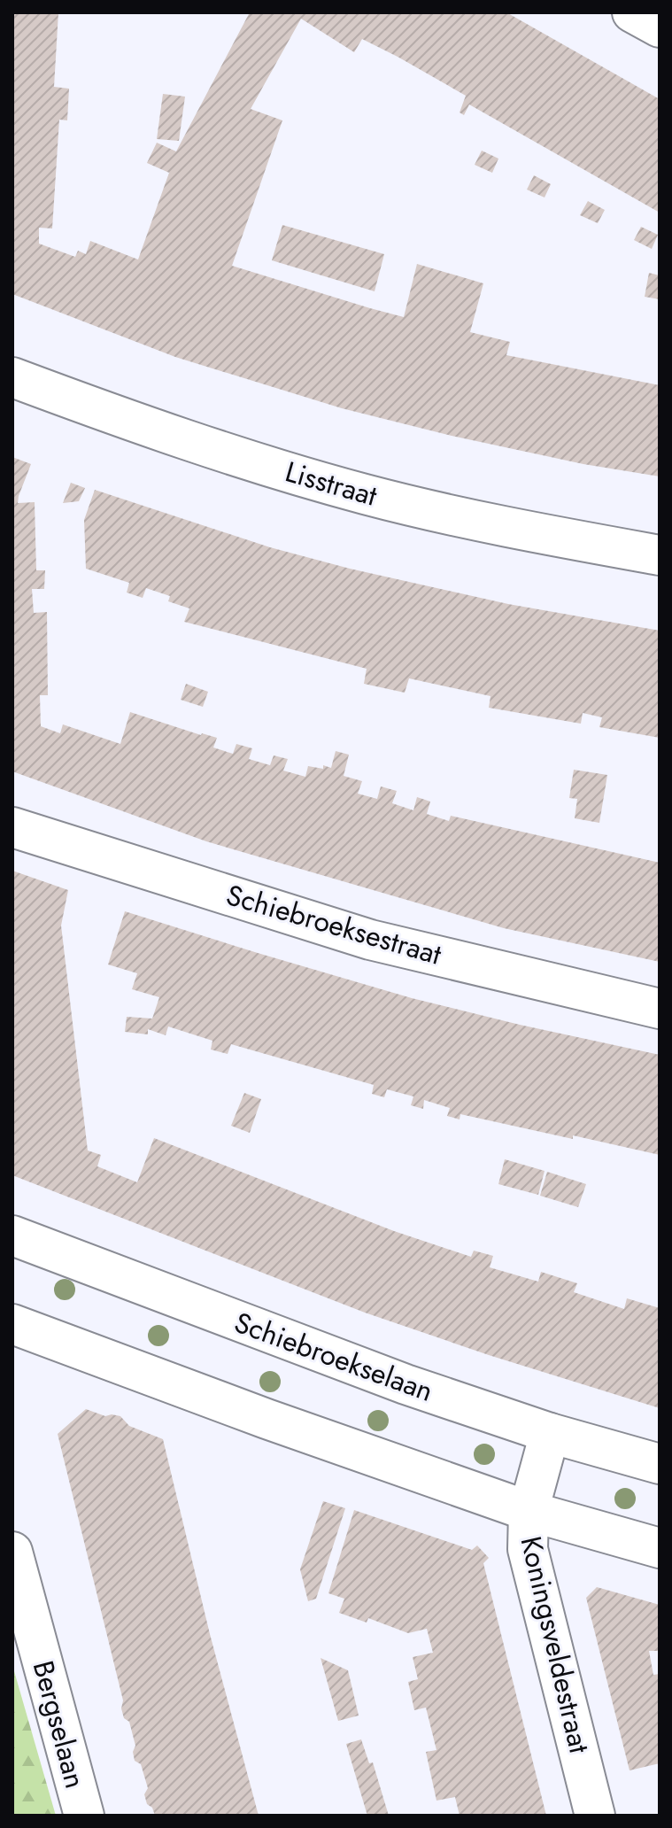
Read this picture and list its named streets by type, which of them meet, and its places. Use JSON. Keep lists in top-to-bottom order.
{
  "streets": {
    "street": [
      "Lisstraat",
      "Schiebroeksestraat",
      "Schiebroekselaan",
      "Koningsveldestraat",
      "Bergselaan"
    ]
  },
  "crossings": [
    ["Schiebroekselaan", "Koningsveldestraat"]
  ]
}
